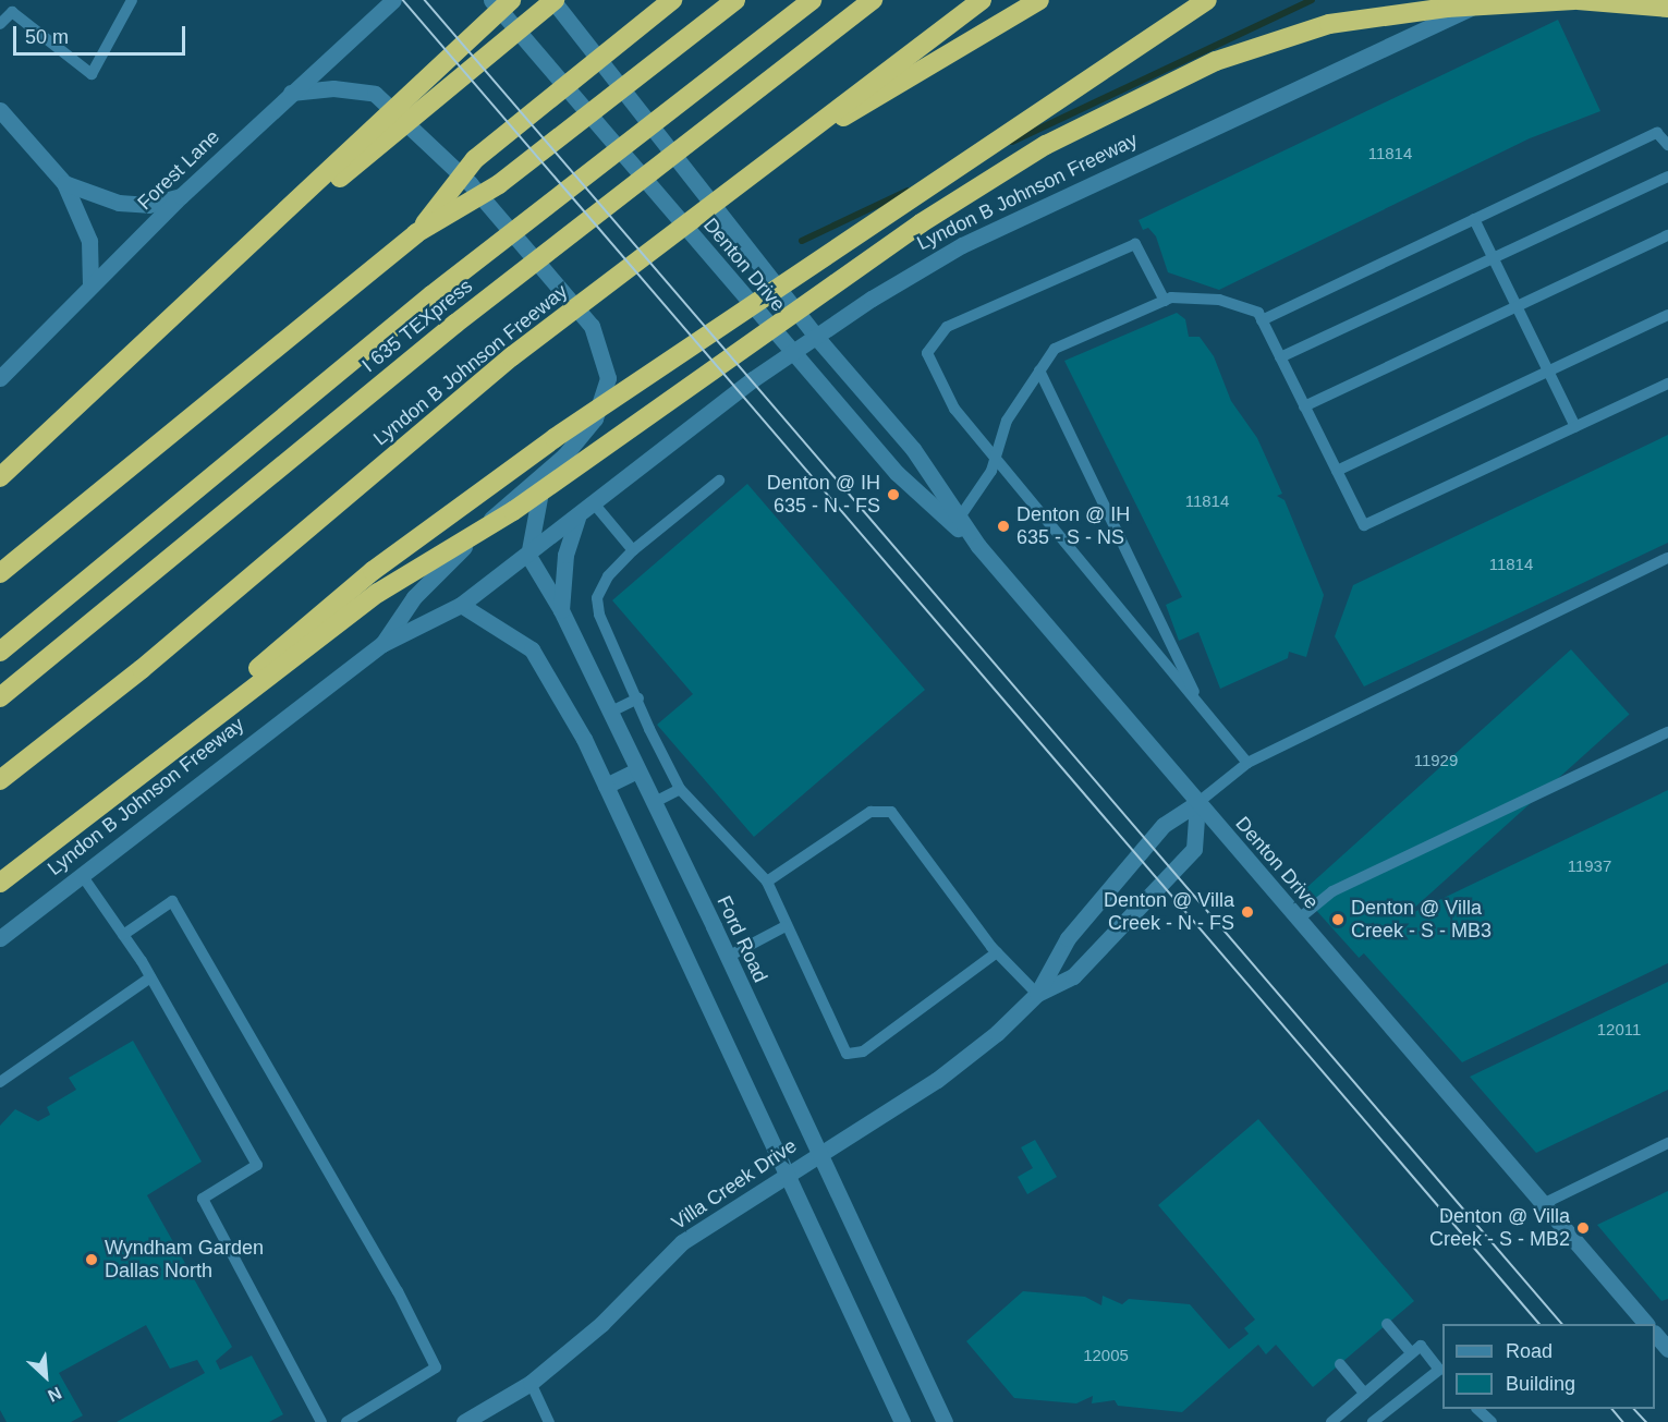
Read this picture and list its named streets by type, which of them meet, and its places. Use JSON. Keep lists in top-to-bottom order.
{
  "streets": {
    "highway": ["Lyndon B Johnson Freeway", "I 635 TEXpress"],
    "street": [
      "Forest Lane",
      "Denton Drive",
      "Ford Road",
      "Villa Creek Drive"
    ]
  },
  "crossings": [
    ["Lyndon B Johnson Freeway", "Denton Drive"],
    ["Lyndon B Johnson Freeway", "Ford Road"],
    ["Denton Drive", "Villa Creek Drive"],
    ["Ford Road", "Villa Creek Drive"]
  ],
  "places": [
    "Denton @ IH 635 - N - FS",
    "Denton @ IH 635 - S - NS",
    "Denton @ Villa Creek - N - FS",
    "Denton @ Villa Creek - S - MB3",
    "Denton @ Villa Creek - S - MB2",
    "Wyndham Garden Dallas North"
  ],
  "house_numbers": [
    "11814",
    "11814",
    "11814",
    "11929",
    "11937",
    "12011",
    "12005"
  ],
  "legend": ["Road", "Building"],
  "scale_bar": "50 m",
  "north": "bottom right"
}
